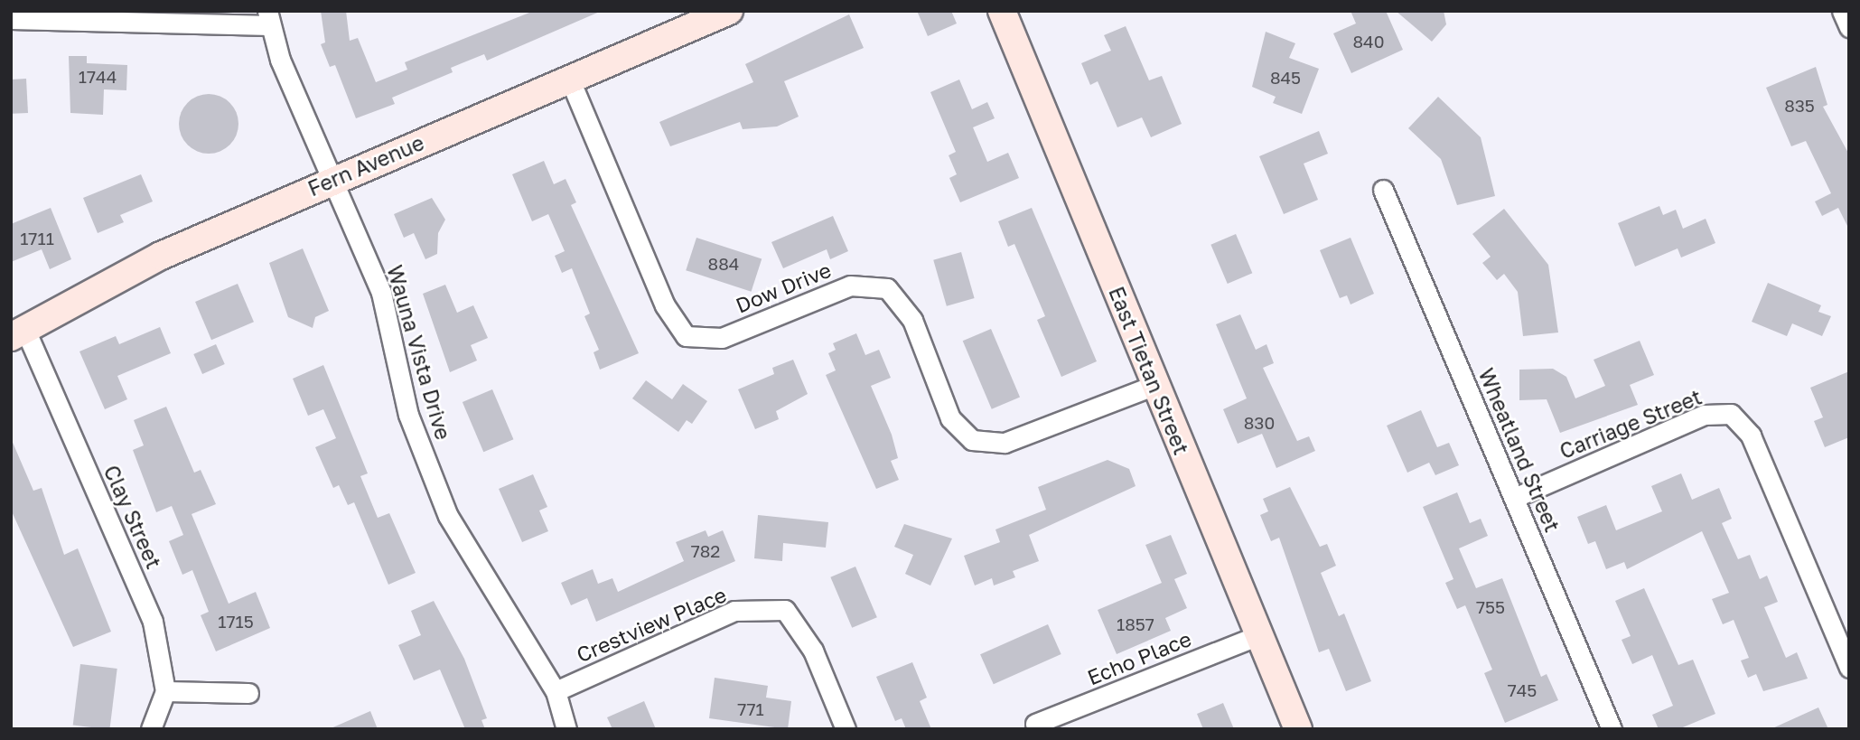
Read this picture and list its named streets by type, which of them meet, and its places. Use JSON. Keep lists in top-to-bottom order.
{
  "streets": {
    "main road": ["Fern Avenue", "East Tietan Street"],
    "street": [
      "Dow Drive",
      "Wauna Vista Drive",
      "Carriage Street",
      "Wheatland Street",
      "Clay Street",
      "Crestview Place",
      "Echo Place"
    ]
  },
  "crossings": [
    ["Fern Avenue", "Dow Drive"],
    ["Fern Avenue", "Wauna Vista Drive"],
    ["Fern Avenue", "Clay Street"],
    ["Dow Drive", "East Tietan Street"],
    ["Wauna Vista Drive", "Crestview Place"],
    ["East Tietan Street", "Echo Place"],
    ["Carriage Street", "Wheatland Street"]
  ],
  "house_numbers": [
    "840",
    "1744",
    "845",
    "835",
    "1711",
    "884",
    "830",
    "782",
    "755",
    "1715",
    "1857",
    "745",
    "771"
  ]
}
